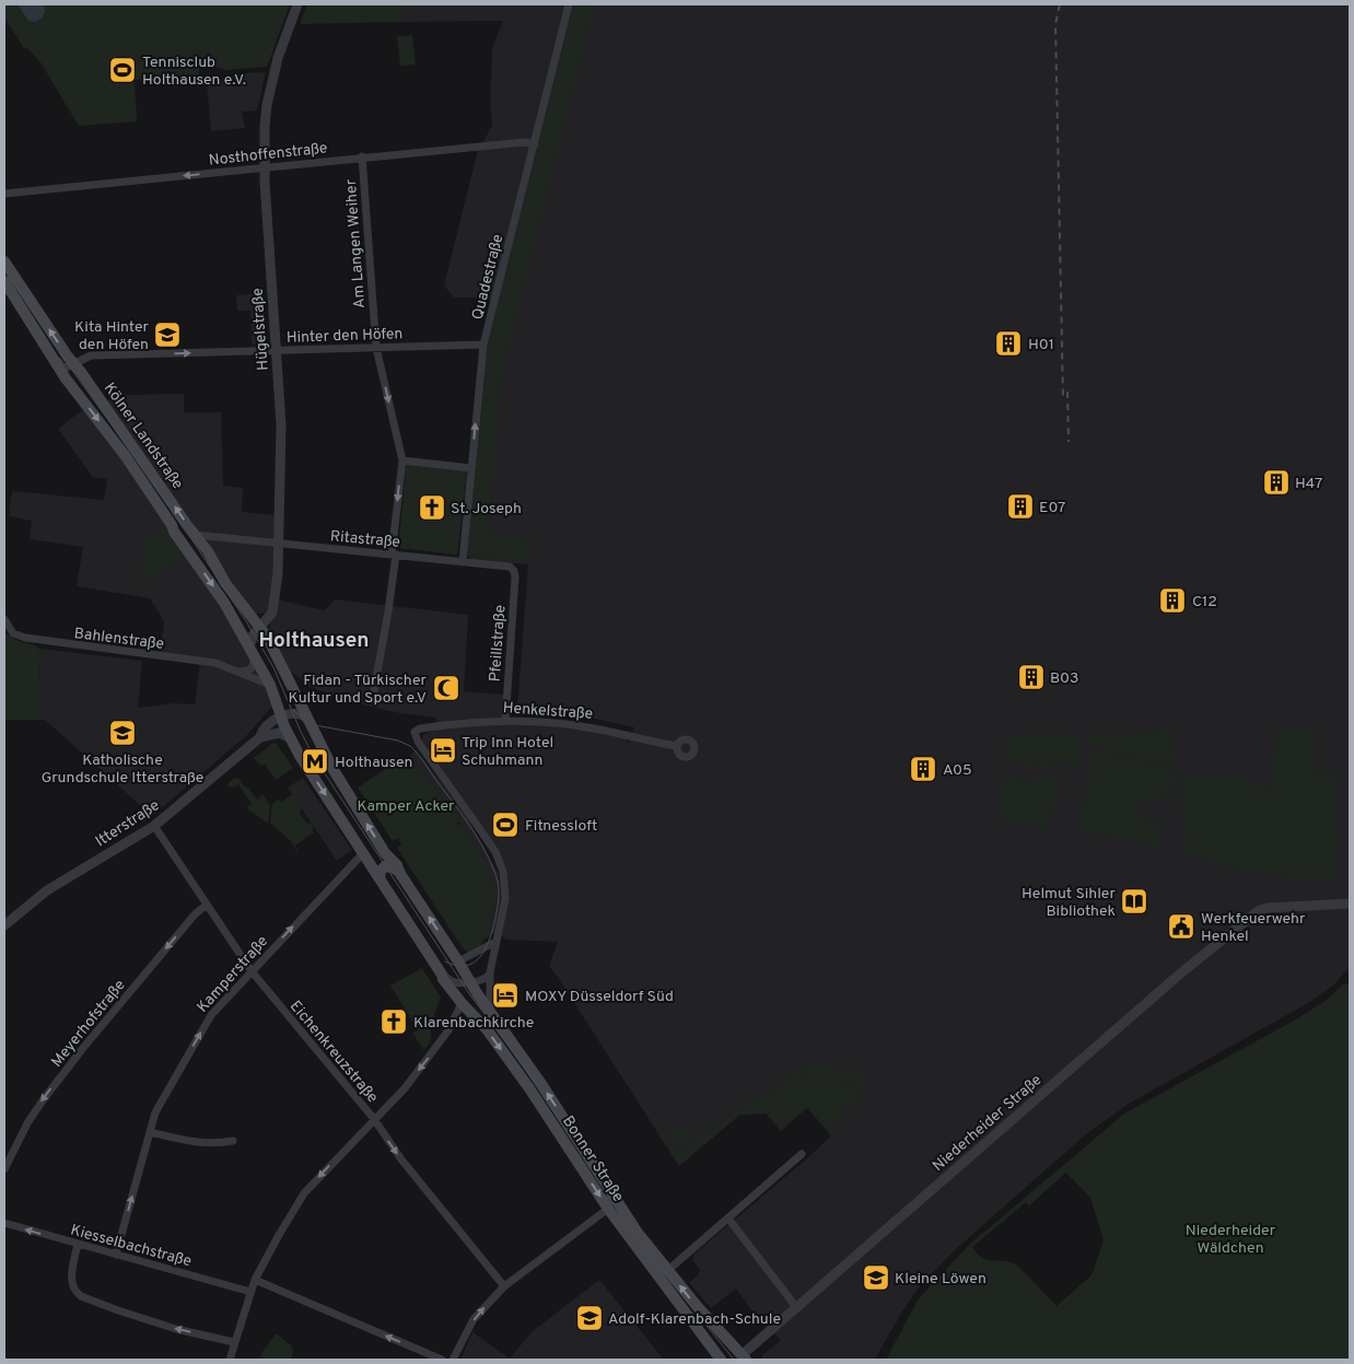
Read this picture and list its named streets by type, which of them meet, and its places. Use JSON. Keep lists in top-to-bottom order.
{
  "streets": {
    "main road": ["Kölner Landstraße", "Bonner Straße"],
    "street": [
      "Nosthoffenstraße",
      "Am Langen Weiher",
      "Quadestraße",
      "Hügelstraße",
      "Hinter den Höfen",
      "Ritastraße",
      "Bahlenstraße",
      "Pfeillstraße",
      "Henkelstraße",
      "Itterstraße",
      "Kamperstraße",
      "Meyerhofstraße",
      "Eichenkreuzstraße",
      "Niederheider Straße",
      "Kiesselbachstraße"
    ]
  },
  "crossings": [
    ["Nosthoffenstraße", "Am Langen Weiher"],
    ["Nosthoffenstraße", "Quadestraße"],
    ["Nosthoffenstraße", "Hügelstraße"],
    ["Am Langen Weiher", "Hinter den Höfen"],
    ["Am Langen Weiher", "Ritastraße"],
    ["Quadestraße", "Hinter den Höfen"],
    ["Quadestraße", "Ritastraße"],
    ["Hügelstraße", "Hinter den Höfen"],
    ["Hügelstraße", "Kölner Landstraße"],
    ["Hügelstraße", "Ritastraße"],
    ["Hügelstraße", "Bonner Straße"],
    ["Hinter den Höfen", "Kölner Landstraße"],
    ["Kölner Landstraße", "Ritastraße"],
    ["Kölner Landstraße", "Bonner Straße"],
    ["Ritastraße", "Pfeillstraße"],
    ["Bahlenstraße", "Bonner Straße"],
    ["Pfeillstraße", "Henkelstraße"],
    ["Itterstraße", "Eichenkreuzstraße"],
    ["Itterstraße", "Bonner Straße"],
    ["Kamperstraße", "Eichenkreuzstraße"],
    ["Kamperstraße", "Bonner Straße"],
    ["Kamperstraße", "Kiesselbachstraße"],
    ["Meyerhofstraße", "Eichenkreuzstraße"],
    ["Niederheider Straße", "Bonner Straße"]
  ],
  "one_way": [
    "Nosthoffenstraße",
    "Am Langen Weiher",
    "Hinter den Höfen",
    "Kamperstraße",
    "Meyerhofstraße",
    "Eichenkreuzstraße"
  ],
  "districts": ["Holthausen"],
  "parks": ["Kamper Acker", "Niederheider Wäldchen"],
  "places": {
    "sports": ["Tennisclub Holthausen e.V.", "Fitnessloft"],
    "school or university": [
      "Kita Hinter den Höfen",
      "Katholische Grundschule Itterstraße",
      "Kleine Löwen",
      "Adolf-Klarenbach-Schule"
    ],
    "building": [
      "H01",
      "H47",
      "E07",
      "C12",
      "B03",
      "A05"
    ],
    "church": ["St. Joseph", "Klarenbachkirche"],
    "mosque": ["Fidan - Türkischer Kultur und Sport e.V"],
    "hotel": ["Trip Inn Hotel Schuhmann", "MOXY Düsseldorf Süd"],
    "metro station": ["Holthausen"],
    "library": ["Helmut Sihler Bibliothek"],
    "public building": ["Werkfeuerwehr Henkel"]
  }
}
